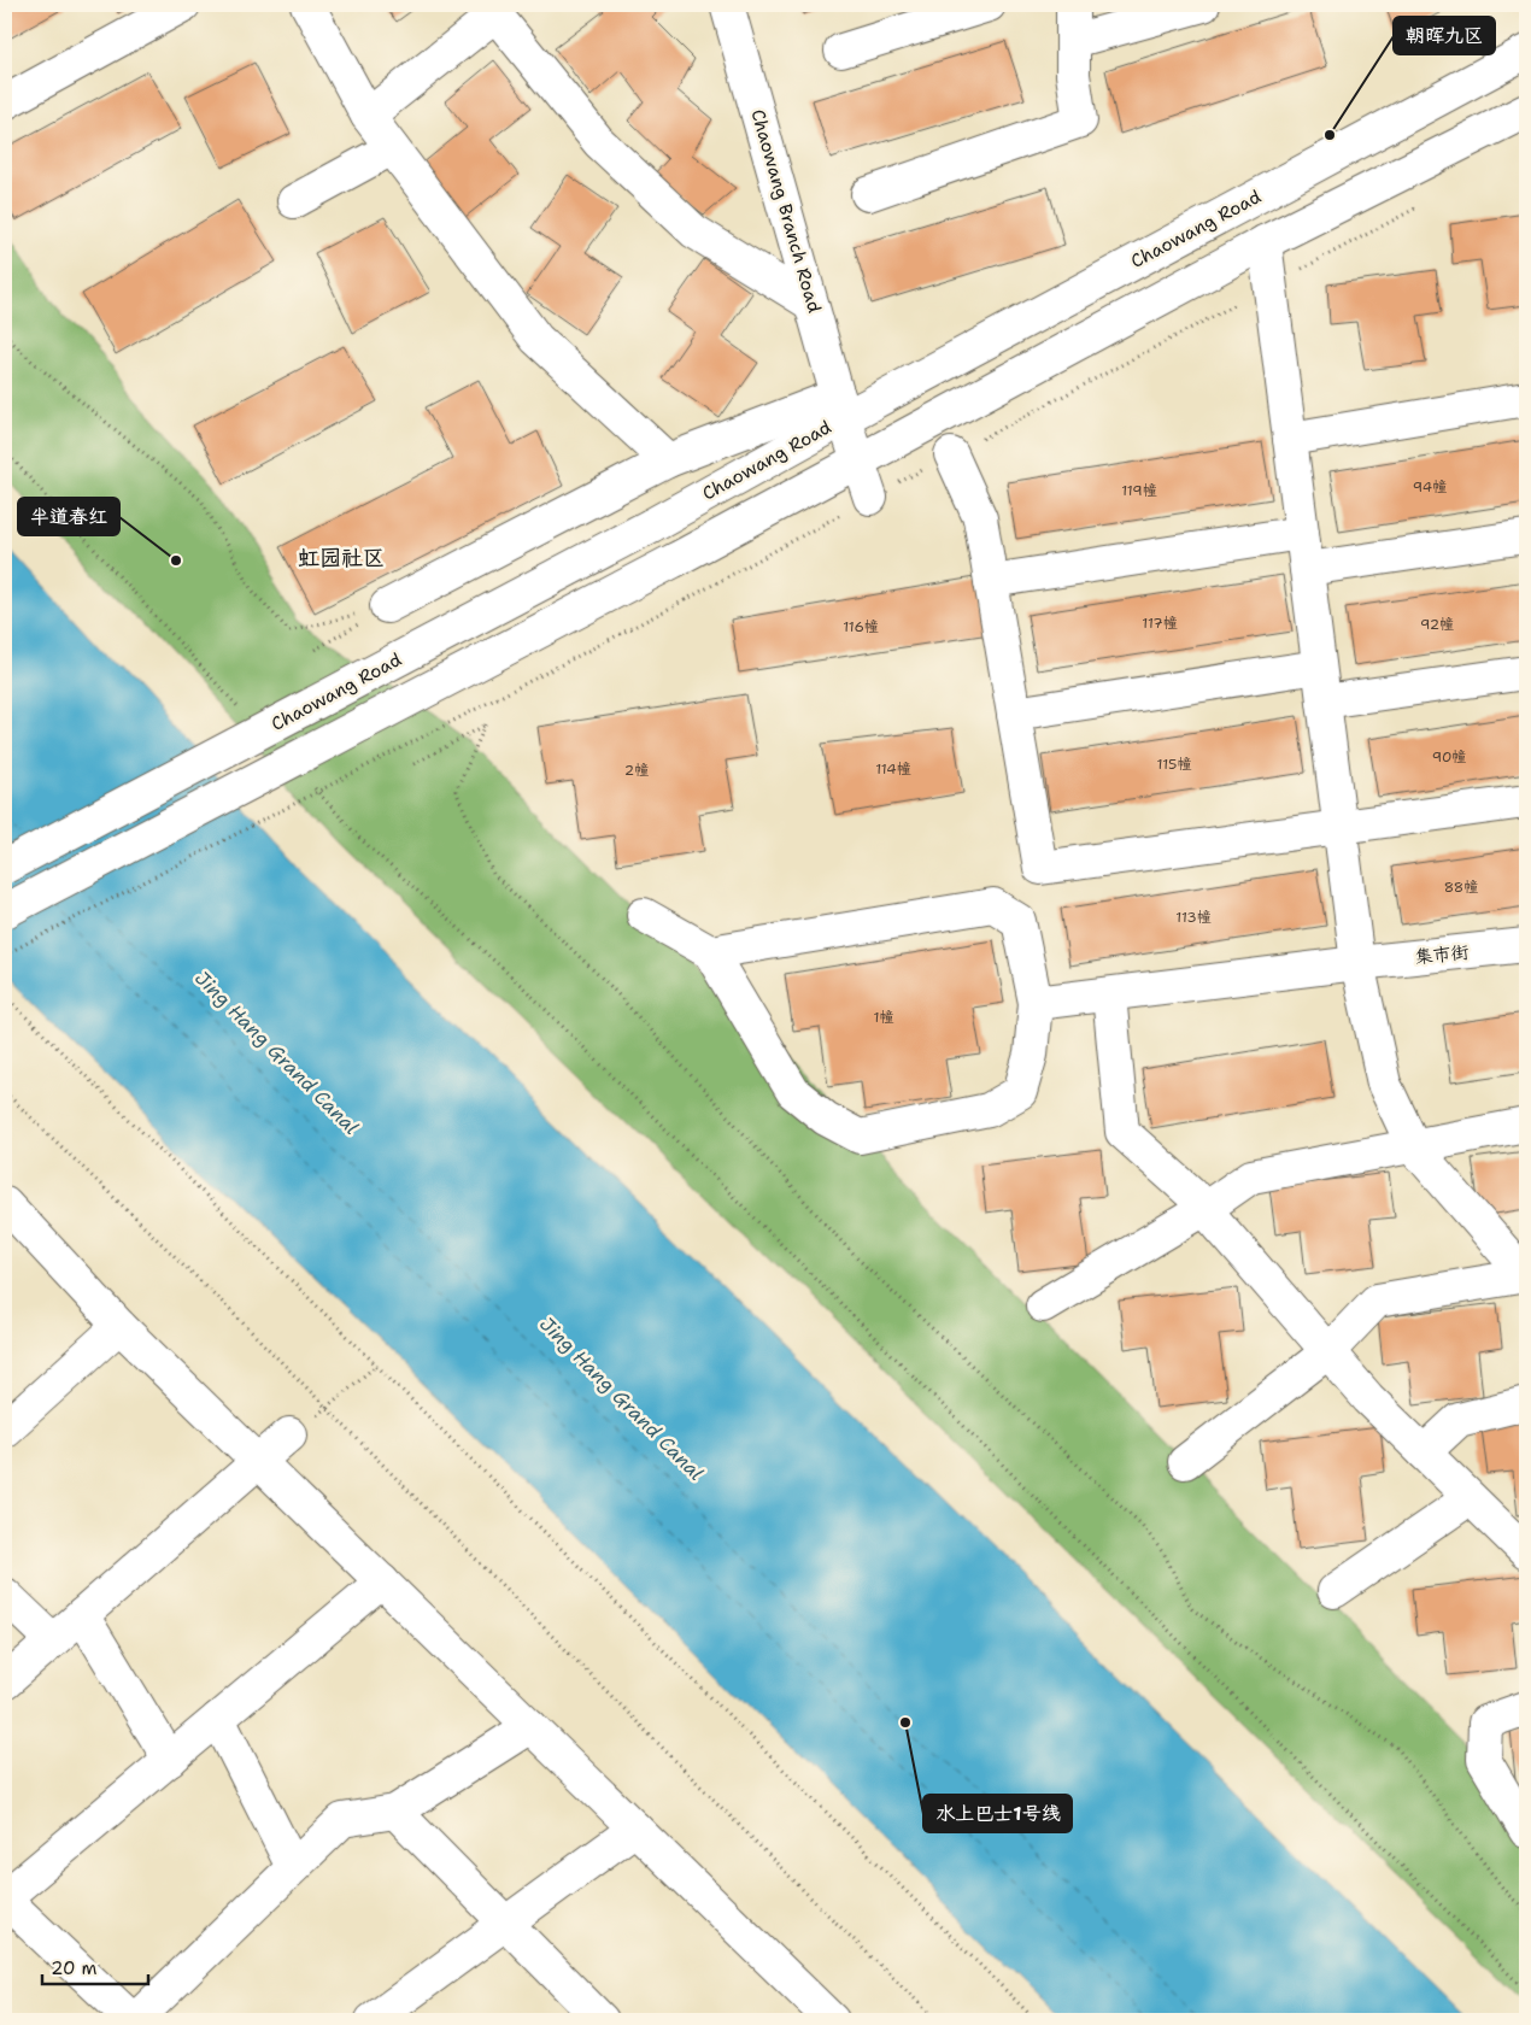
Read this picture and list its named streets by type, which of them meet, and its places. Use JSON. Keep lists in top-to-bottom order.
{
  "streets": {
    "main road": ["Chaowang Branch Road", "Chaowang Road", "集市街"]
  },
  "crossings": [
    ["Chaowang Branch Road", "Chaowang Road"]
  ],
  "districts": ["虹园社区"],
  "water": ["Jing Hang Grand Canal"],
  "places": ["朝晖九区", "半道春红", "水上巴士1号线"],
  "house_numbers": [
    "94幢",
    "119幢",
    "117幢",
    "92幢",
    "116幢",
    "90幢",
    "115幢",
    "114幢",
    "2幢",
    "88幢",
    "113幢",
    "1幢"
  ],
  "scale_bar": "20 m"
}
